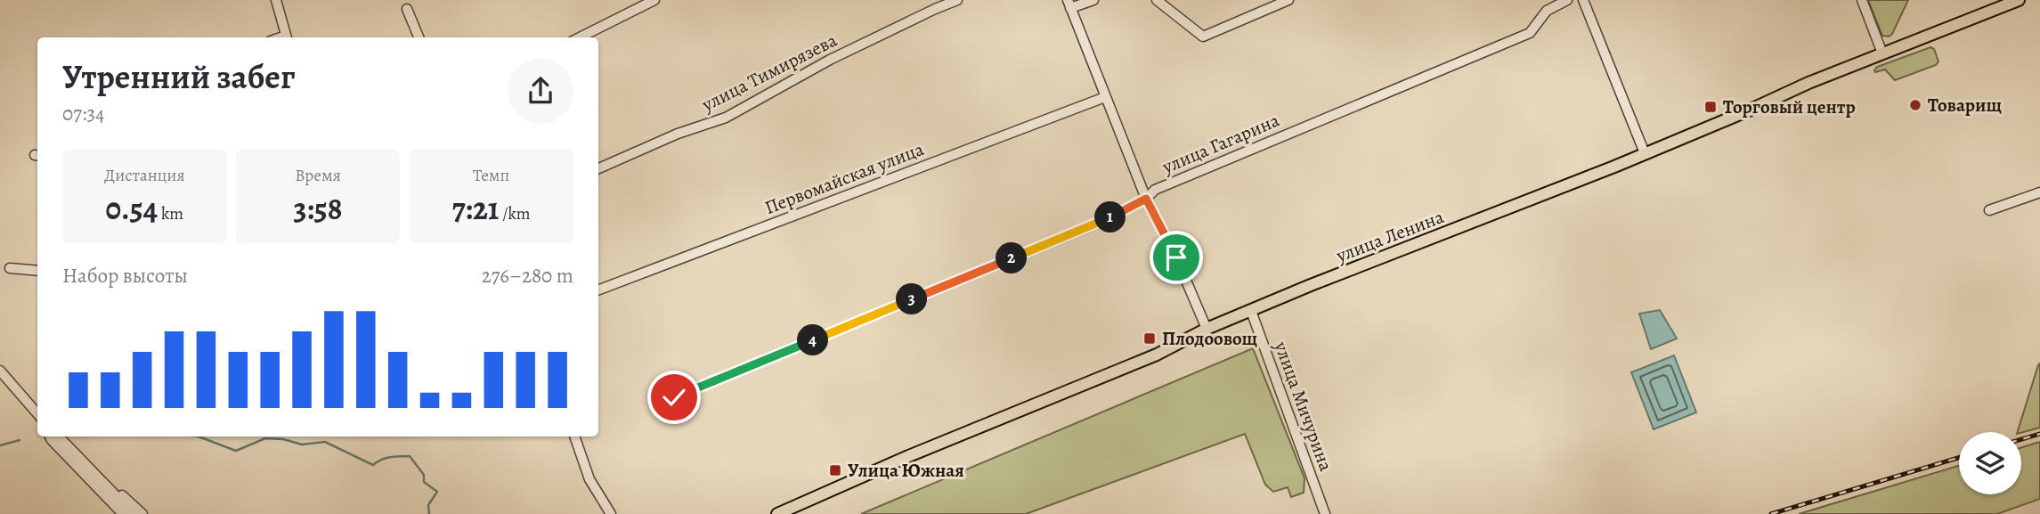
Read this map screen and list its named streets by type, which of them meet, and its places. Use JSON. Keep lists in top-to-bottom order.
{
  "streets": {
    "main road": ["улица Ленина"],
    "street": [
      "улица Тимирязева",
      "улица Гагарина",
      "Первомайская улица",
      "улица Мичурина"
    ]
  },
  "crossings": [
    ["улица Ленина", "улица Мичурина"]
  ],
  "places": {
    "other": ["Товарищ"],
    "transit": ["Торговый центр", "Плодоовощ", "Улица Южная"]
  },
  "page": {
    "heading": ["Утренний забег", "07:34"],
    "stats": [
      ["Дистанция", "0.54 km"],
      ["Время", "3:58"],
      ["Темп", "7:21 /km"]
    ],
    "pins": [
      "1",
      "2",
      "3",
      "4"
    ],
    "chart": ["Набор высоты", "276–280 m"]
  }
}
